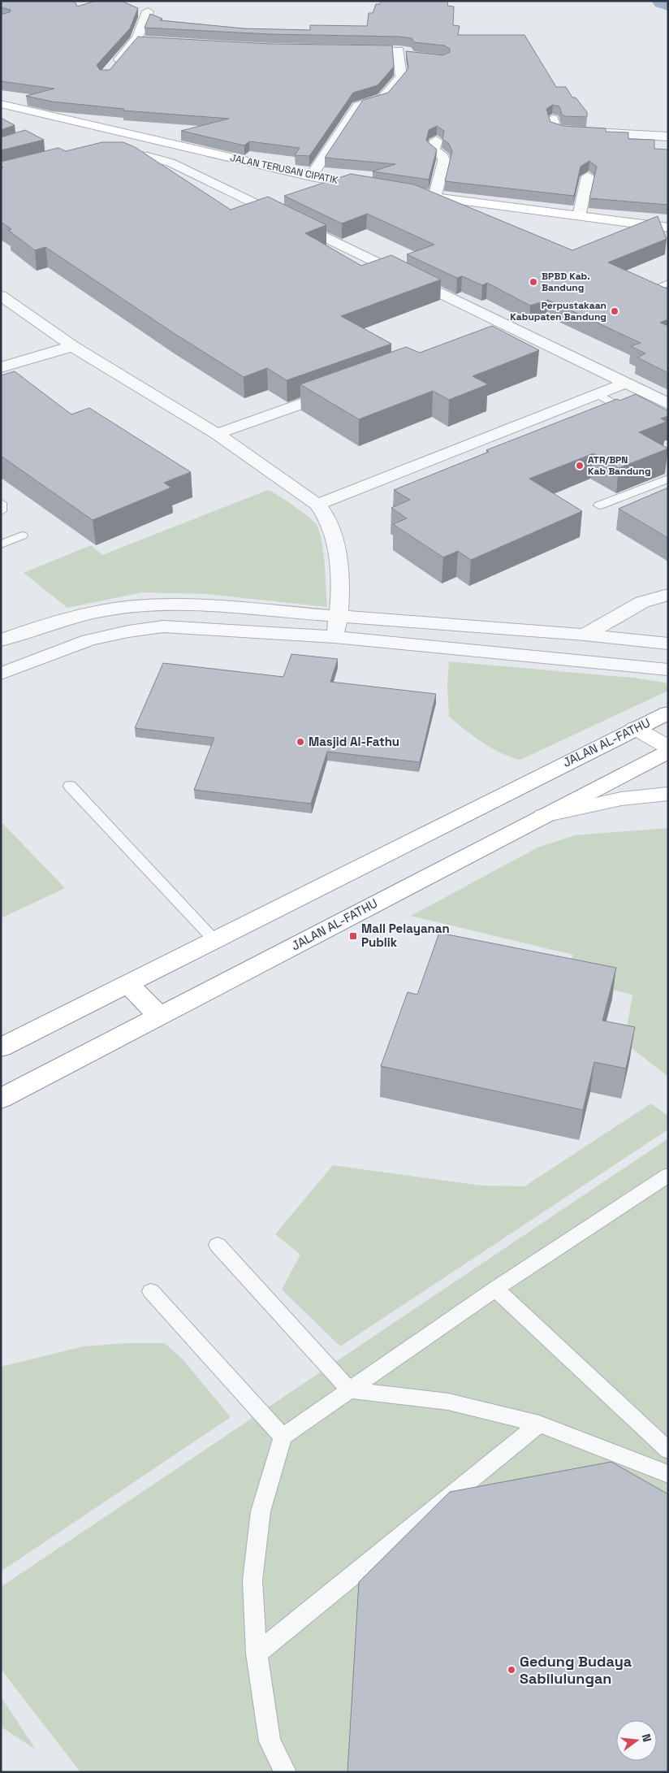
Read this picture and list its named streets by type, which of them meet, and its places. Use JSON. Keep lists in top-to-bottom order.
{
  "streets": {
    "main road": ["JALAN TERUSAN CIPATIK", "JALAN AL-FATHU"]
  },
  "places": {
    "other": [
      "BPBD Kab. Bandung",
      "Perpustakaan Kabupaten Bandung",
      "ATR/BPN Kab Bandung",
      "Masjid Al-Fathu",
      "Gedung Budaya Sabilulungan"
    ],
    "transit": ["Mall Pelayanan Publik"]
  },
  "north": "right"
}
